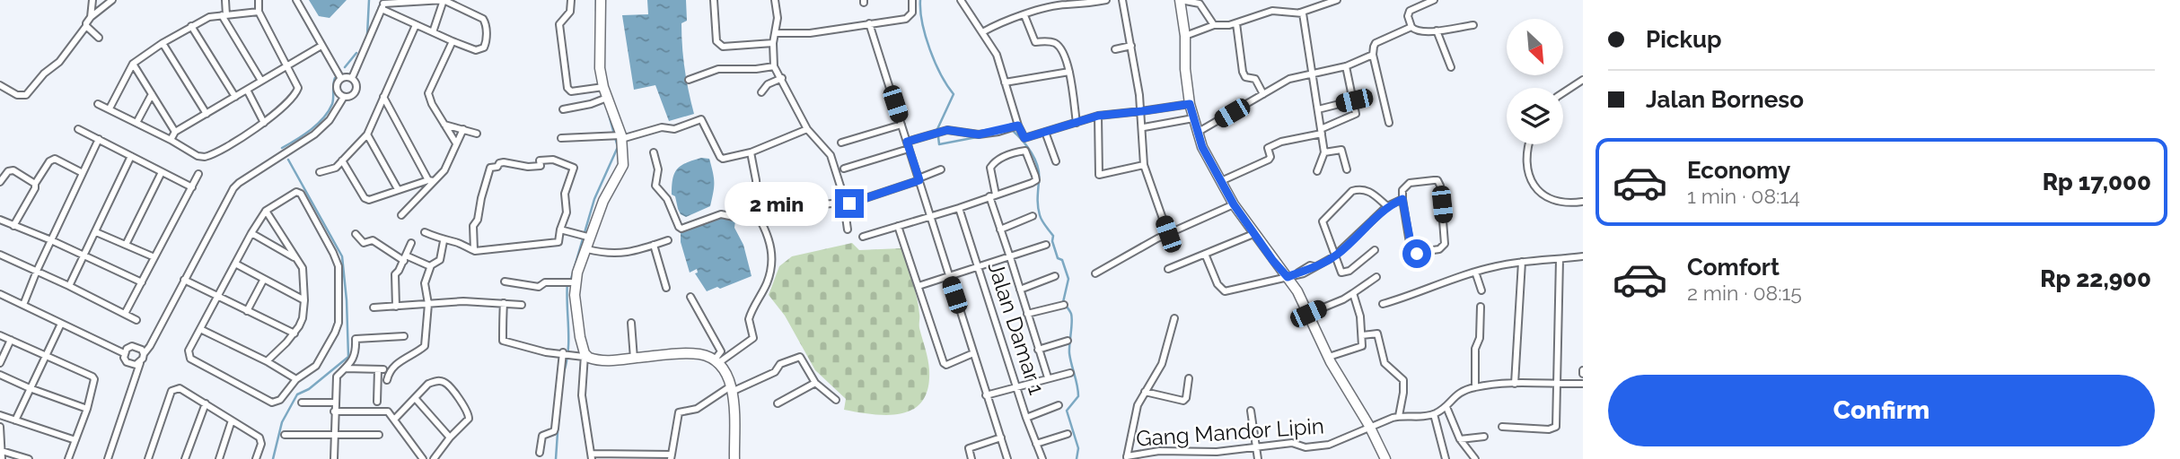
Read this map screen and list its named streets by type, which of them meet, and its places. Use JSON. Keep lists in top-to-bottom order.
{
  "streets": {
    "street": ["Jalan Damar 1", "Gang Mandor Lipin"]
  },
  "north": "bottom right",
  "page": {
    "banner": ["Pickup", "Jalan Borneso"],
    "list": [
      {
        "name": "Economy",
        "note": "1 min · 08:14",
        "value": "Rp 17,000"
      },
      {
        "name": "Comfort",
        "note": "2 min · 08:15",
        "value": "Rp 22,900"
      }
    ],
    "bubble": "2 min",
    "buttons": "Confirm"
  }
}
